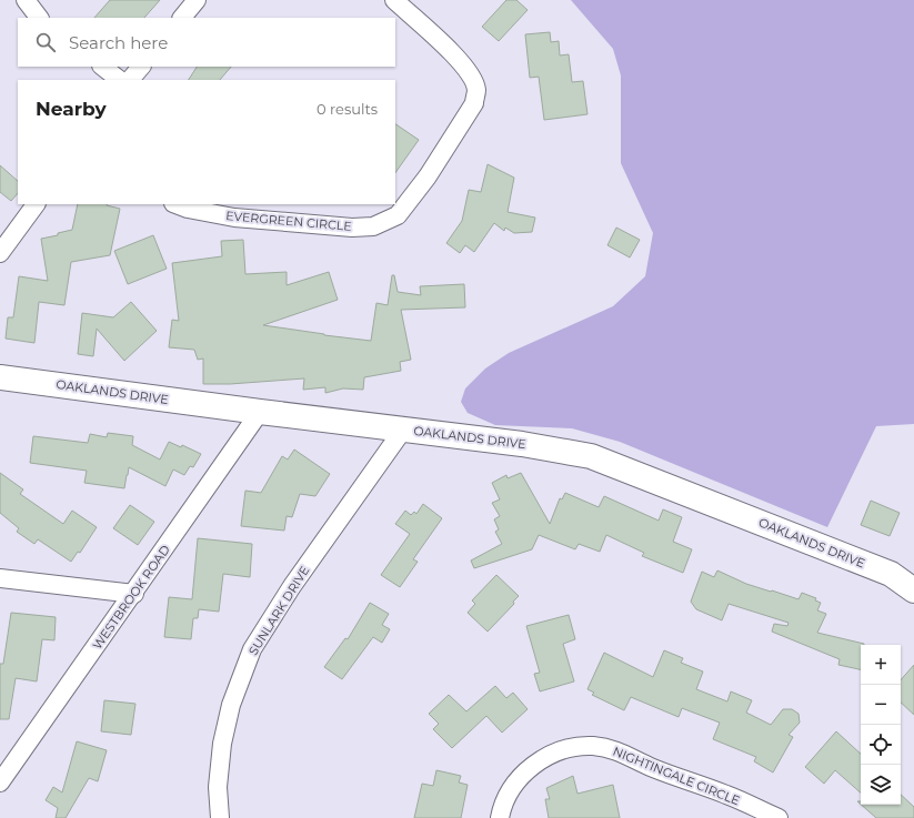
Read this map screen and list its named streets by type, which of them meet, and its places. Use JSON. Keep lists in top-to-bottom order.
{
  "streets": {
    "street": [
      "EVERGREEN CIRCLE",
      "OAKLANDS DRIVE",
      "WESTBROOK ROAD",
      "SUNLARK DRIVE",
      "NIGHTINGALE CIRCLE"
    ]
  },
  "crossings": [
    ["OAKLANDS DRIVE", "WESTBROOK ROAD"],
    ["OAKLANDS DRIVE", "SUNLARK DRIVE"]
  ],
  "page": {
    "search": "Search here",
    "heading": ["Nearby", "0 results"],
    "map_buttons": ["+", "−"]
  }
}
